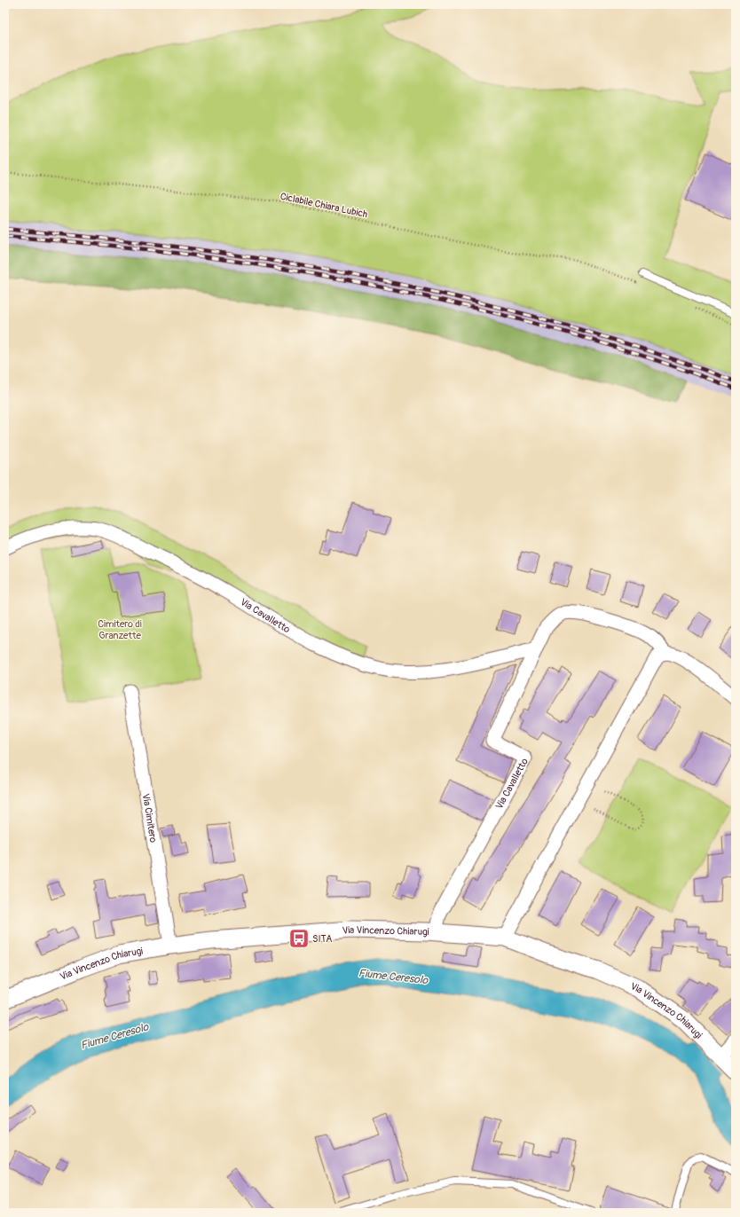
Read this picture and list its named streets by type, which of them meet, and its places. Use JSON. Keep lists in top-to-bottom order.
{
  "streets": {
    "street": ["Via Cavalletto", "Via Cimitero", "Via Vincenzo Chiarugi"],
    "path": ["Ciclabile Chiara Lubich"]
  },
  "crossings": [
    ["Via Cavalletto", "Via Vincenzo Chiarugi"],
    ["Via Cimitero", "Via Vincenzo Chiarugi"]
  ],
  "water": ["Fiume Ceresolo"],
  "parks": ["Cimitero di Granzette"],
  "places": {
    "bus stop": ["SITA"]
  }
}
